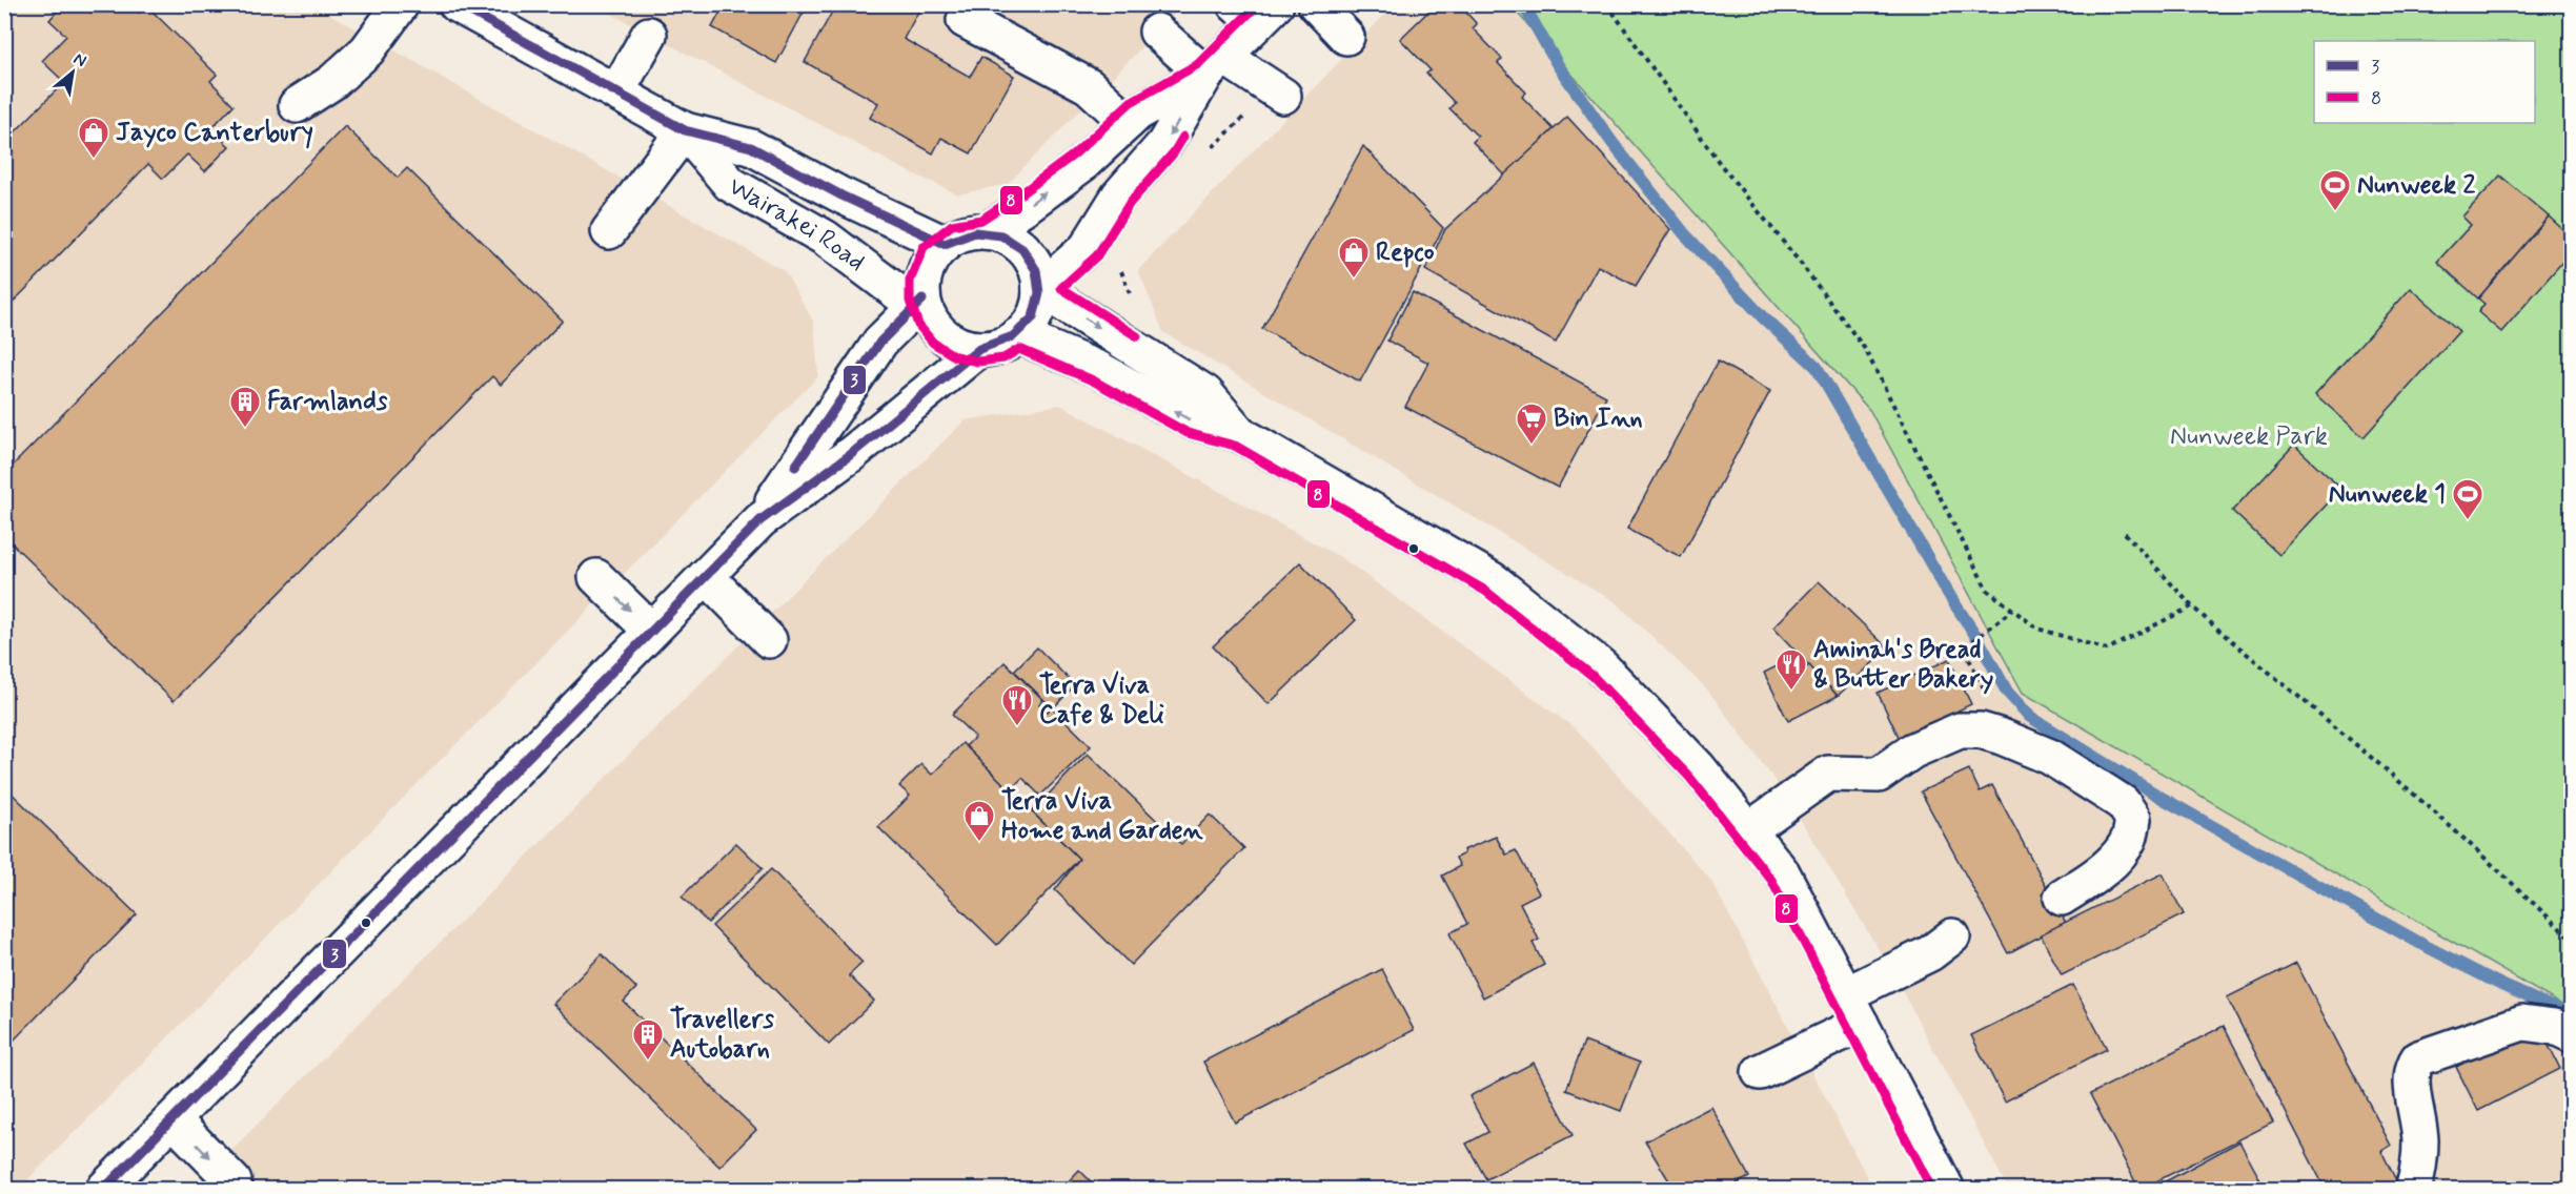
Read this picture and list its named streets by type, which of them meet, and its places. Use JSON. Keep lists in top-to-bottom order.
{
  "streets": {
    "street": ["Wairakei Road"]
  },
  "parks": ["Nunweek Park"],
  "places": {
    "shop": ["Jayco Canterbury", "Repco", "Terra Viva Home and Garden"],
    "sports": ["Nunweek 2", "Nunweek 1"],
    "building": ["Farmlands", "Travellers Autobarn"],
    "supermarket": ["Bin Inn"],
    "restaurant": ["Aminah's Bread & Butter Bakery", "Terra Viva Cafe & Deli"]
  },
  "lines": ["transit line 3", "transit line 8"],
  "legend": ["3", "8"],
  "north": "top right"
}
